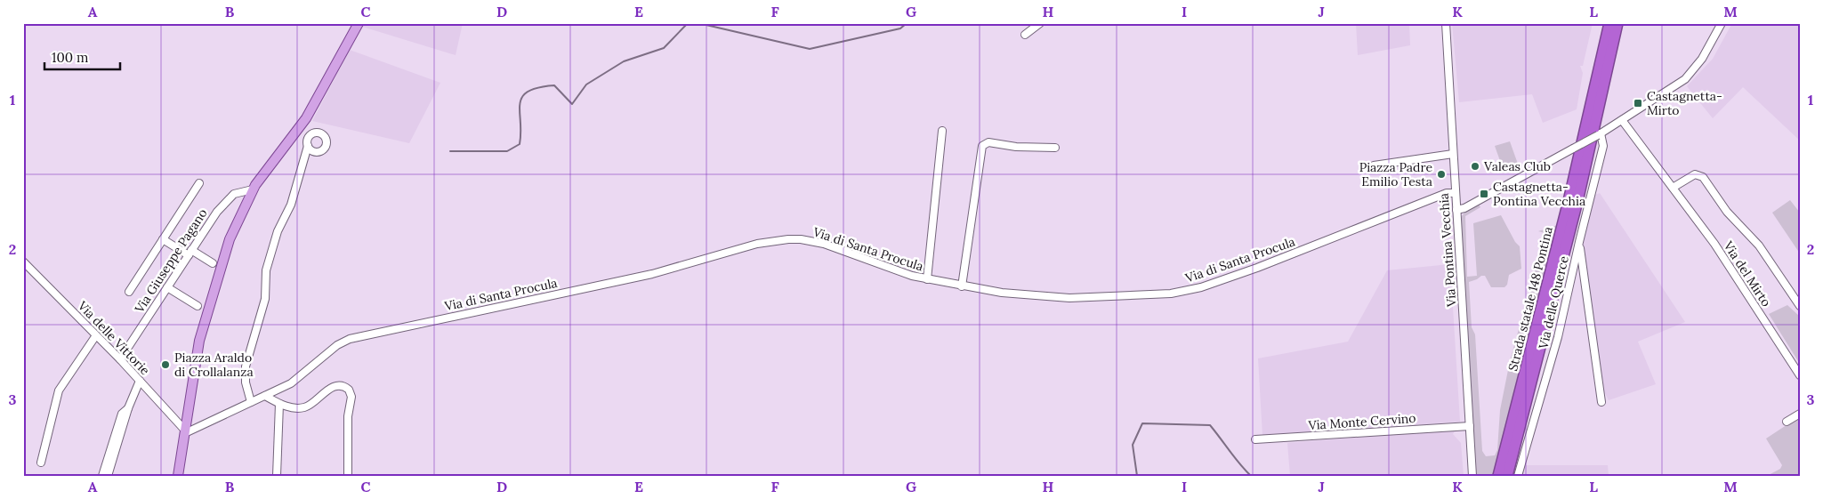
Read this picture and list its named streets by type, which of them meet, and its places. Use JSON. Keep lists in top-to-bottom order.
{
  "streets": {
    "highway": ["Strada statale 148 Pontina"],
    "street": [
      "Via di Santa Procula",
      "Via Pontina Vecchia",
      "Via Giuseppe Pagano",
      "Via del Mirto",
      "Via delle Querce",
      "Via delle Vittorie",
      "Via Monte Cervino"
    ]
  },
  "crossings": [
    ["Via di Santa Procula", "Via Pontina Vecchia"],
    ["Via di Santa Procula", "Via delle Vittorie"],
    ["Via Pontina Vecchia", "Via Monte Cervino"],
    ["Via Giuseppe Pagano", "Via delle Vittorie"]
  ],
  "places": {
    "transit": ["Castagnetta- Mirto", "Castagnetta- Pontina Vecchia"],
    "other": ["Valeas Club", "Piazza Padre Emilio Testa", "Piazza Araldo di Crollalanza"]
  },
  "scale_bar": "100 m",
  "grid": {
    "columns": [
      "A",
      "B",
      "C",
      "D",
      "E",
      "F",
      "G",
      "H",
      "I",
      "J",
      "K",
      "L",
      "M"
    ],
    "rows": ["1", "2", "3"]
  }
}
